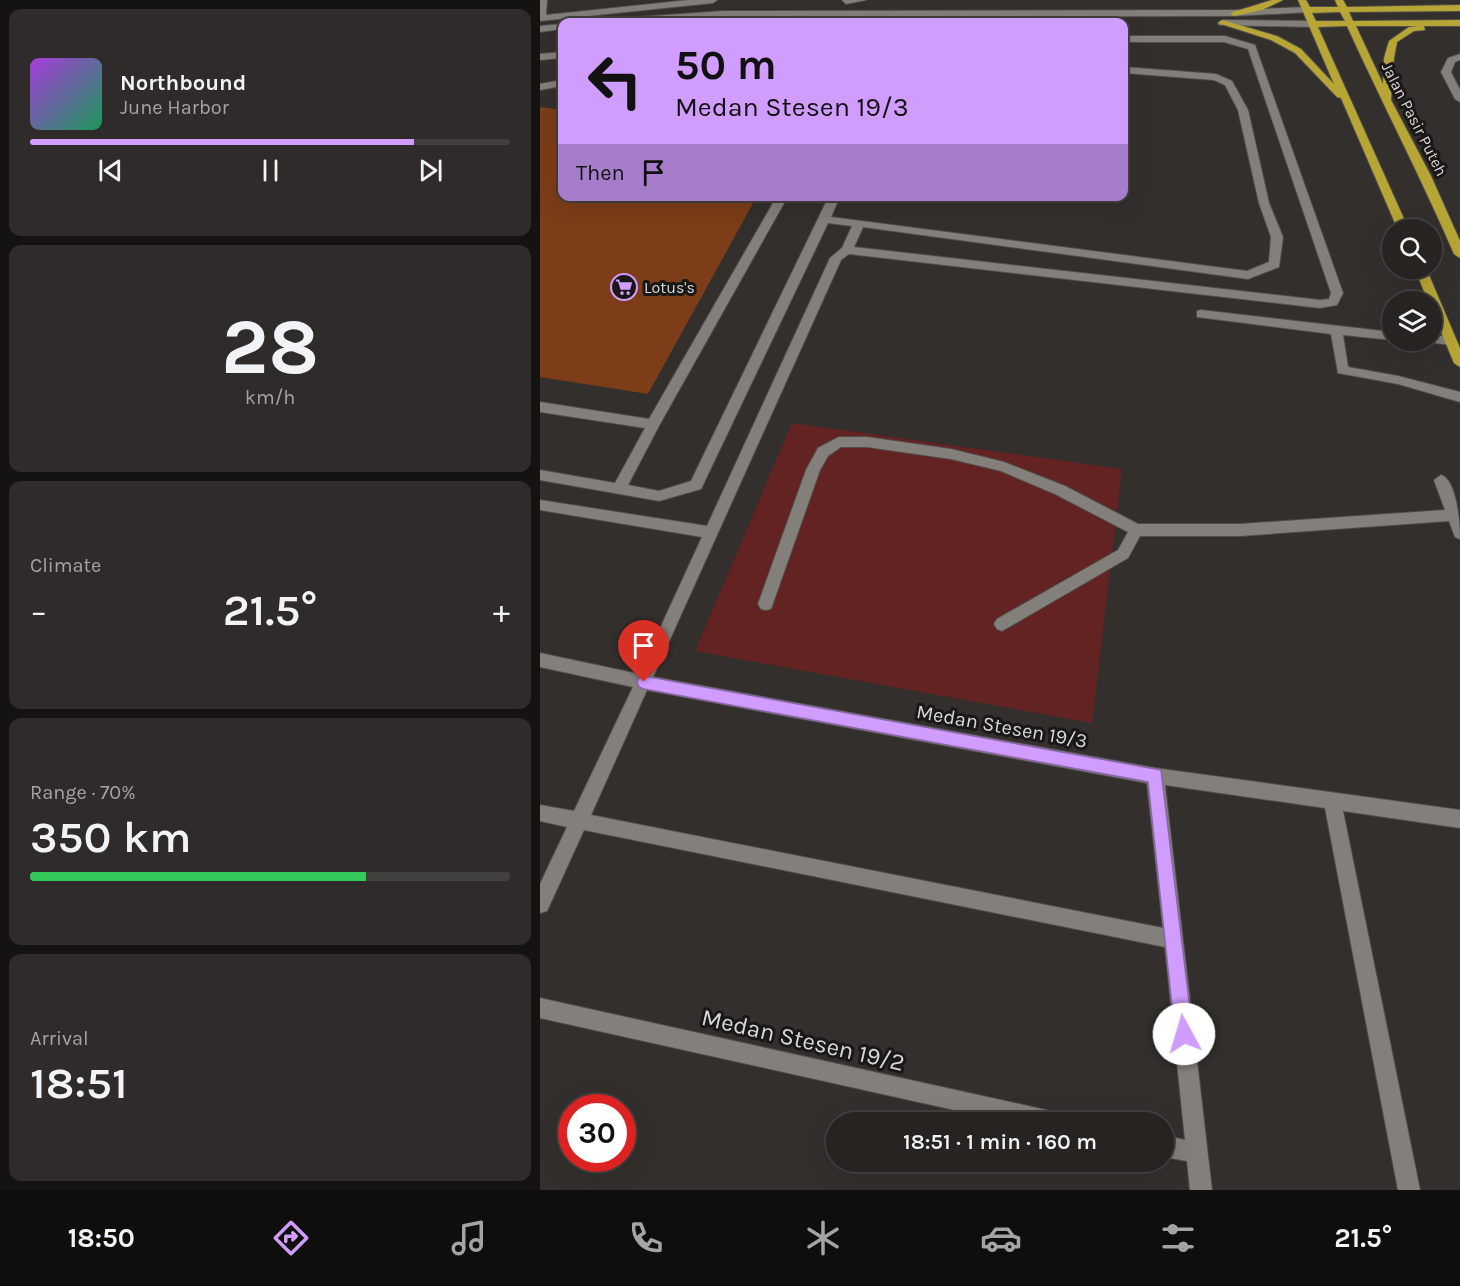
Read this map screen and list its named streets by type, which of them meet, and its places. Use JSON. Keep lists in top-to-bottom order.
{
  "streets": {
    "main road": ["Jalan Pasir Puteh"],
    "street": ["Medan Stesen 19/3", "Medan Stesen 19/2"]
  },
  "places": {
    "supermarket": ["Lotus's"]
  },
  "page": {
    "turn": ["50 m", "Medan Stesen 19/3"],
    "song": ["Northbound", "June Harbor"],
    "then": "Then",
    "tile": [
      ["28", "km/h"],
      "Climate",
      ["Range · 70%", "350 km"],
      ["Arrival", "18:51"]
    ],
    "heat": ["−", "21.5°", "+"],
    "limit": "30",
    "trip": "18:51 · 1 min · 160 m",
    "tabs": ["18:50", "21.5°"]
  }
}
